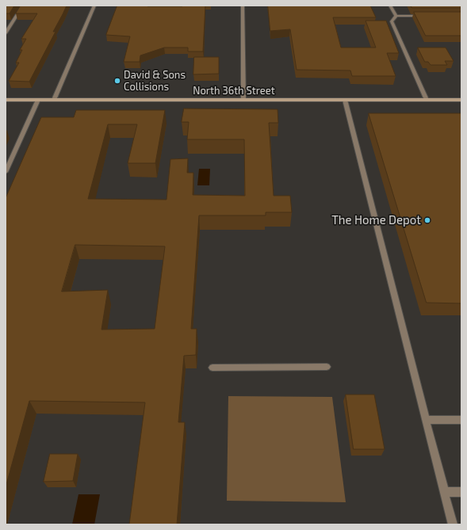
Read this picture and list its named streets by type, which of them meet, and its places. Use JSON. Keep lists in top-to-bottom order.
{
  "streets": {
    "main road": ["North 36th Street"]
  },
  "places": ["David & Sons Collisions", "The Home Depot"]
}
